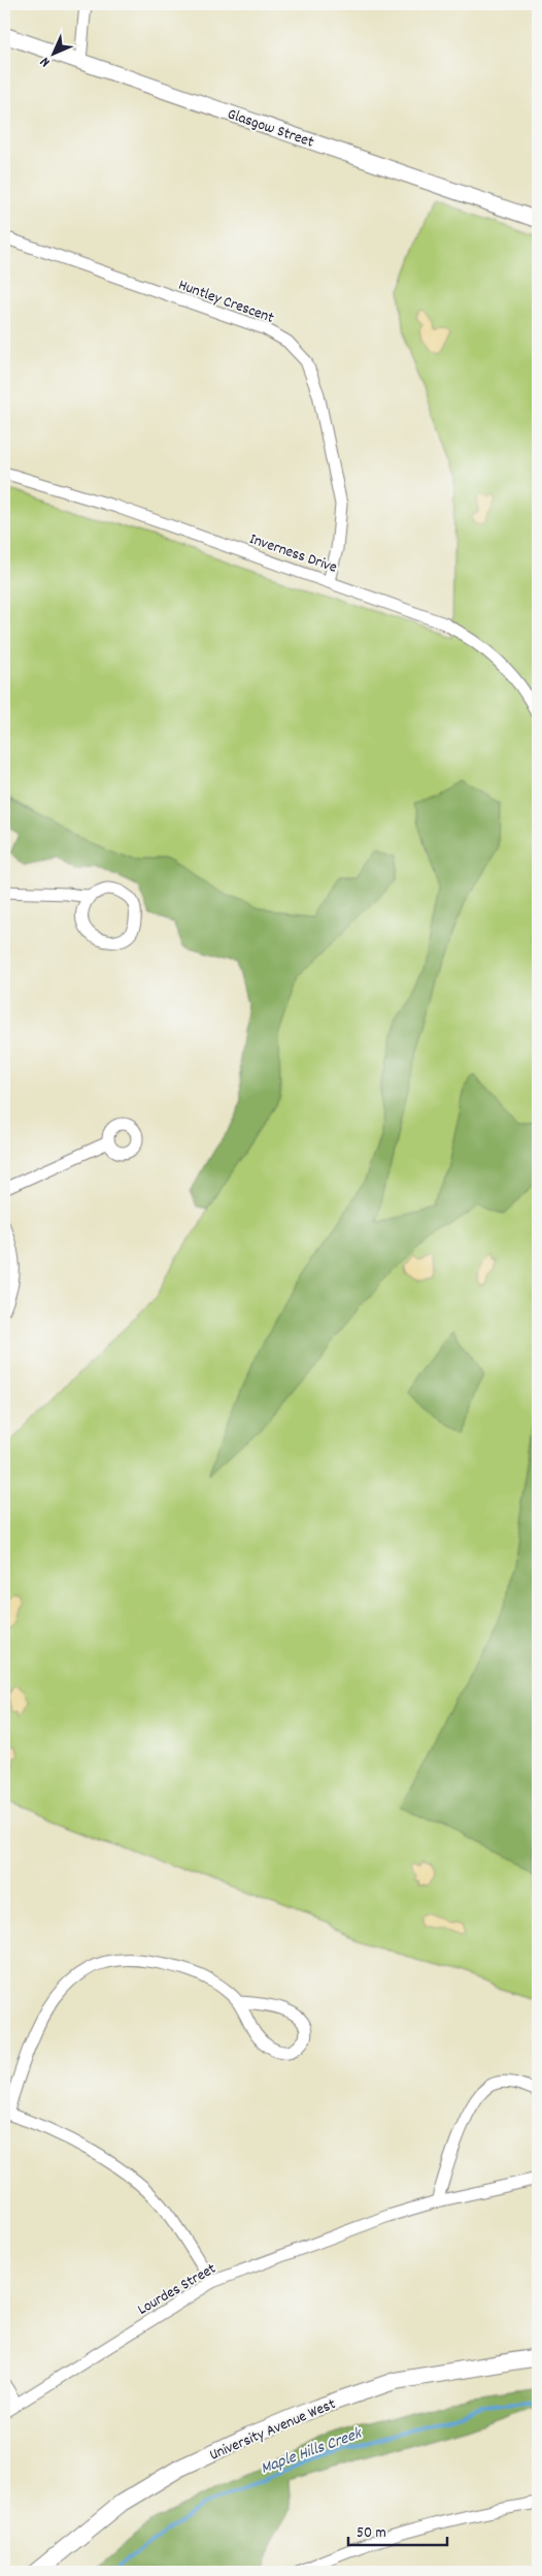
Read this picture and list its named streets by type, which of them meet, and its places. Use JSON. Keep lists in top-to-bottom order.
{
  "streets": {
    "main road": ["University Avenue West"],
    "street": [
      "Glasgow Street",
      "Huntley Crescent",
      "Inverness Drive",
      "Lourdes Street"
    ]
  },
  "crossings": [
    ["Huntley Crescent", "Inverness Drive"]
  ],
  "water": ["Maple Hills Creek"],
  "scale_bar": "50 m",
  "north": "bottom left"
}
